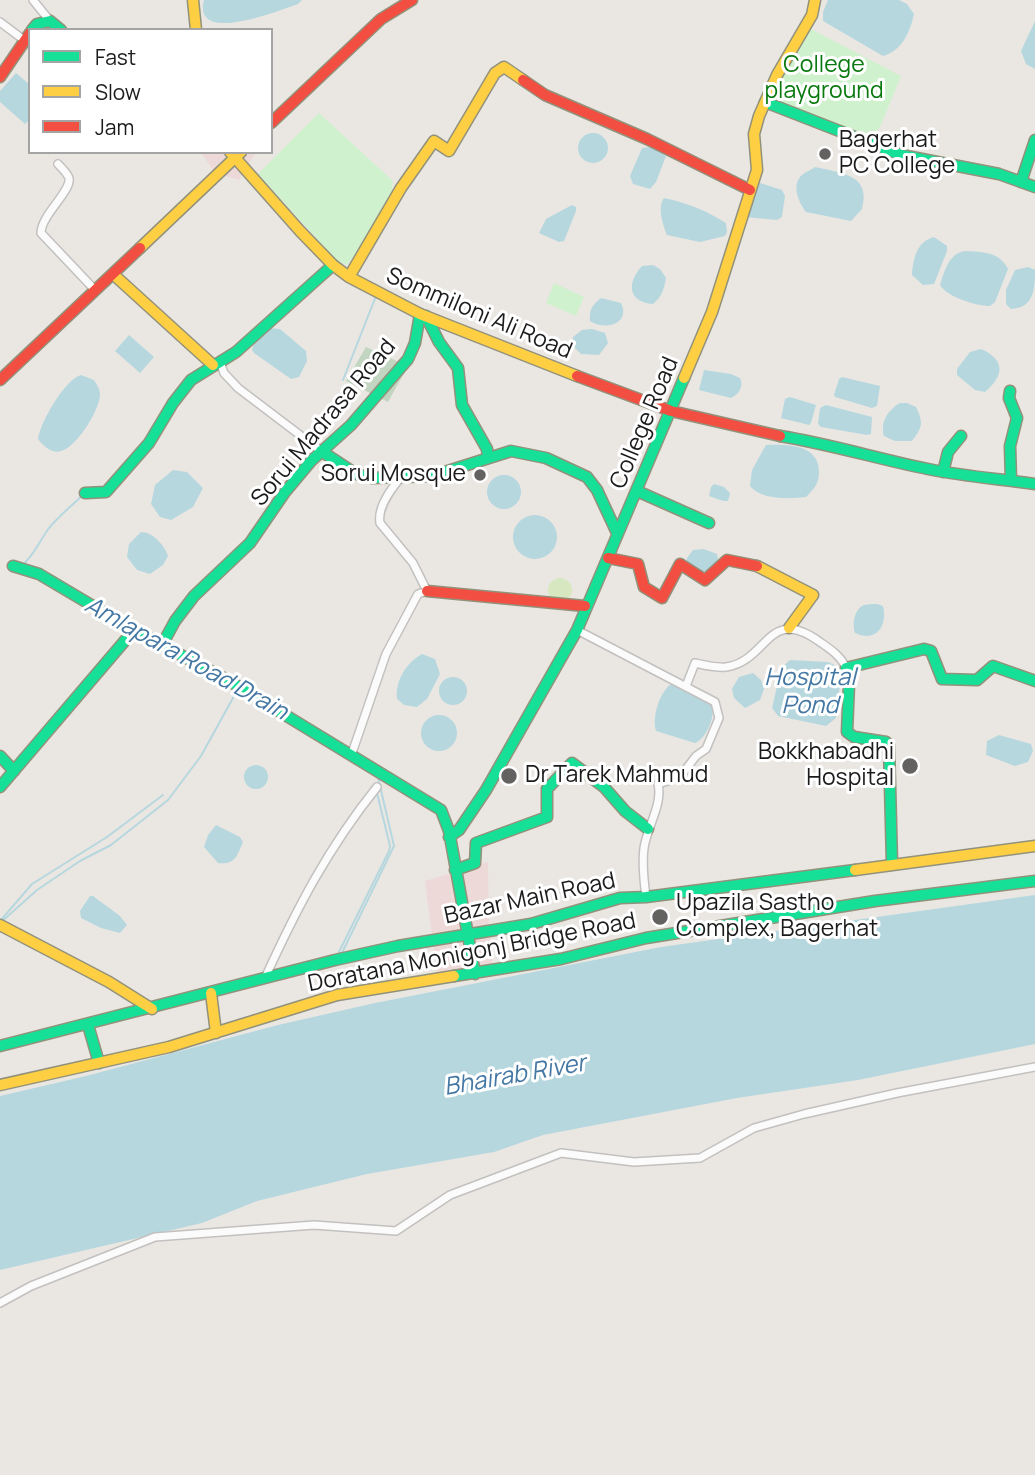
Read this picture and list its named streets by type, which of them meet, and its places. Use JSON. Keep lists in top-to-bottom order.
{
  "streets": {
    "street": [
      "Sommiloni Ali Road",
      "Sorui Madrasa Road",
      "College Road",
      "Bazar Main Road",
      "Doratana Monigonj Bridge Road"
    ]
  },
  "crossings": [
    ["Sommiloni Ali Road", "Sorui Madrasa Road"],
    ["Sommiloni Ali Road", "College Road"]
  ],
  "water": ["Amlapara Road Drain", "Hospital Pond", "Bhairab River"],
  "parks": ["College playground"],
  "places": [
    "Bagerhat PC College",
    "Sorui Mosque",
    "Bokkhabadhi Hospital",
    "Dr Tarek Mahmud",
    "Upazila Sastho Complex, Bagerhat"
  ],
  "legend": ["Fast", "Slow", "Jam"]
}
